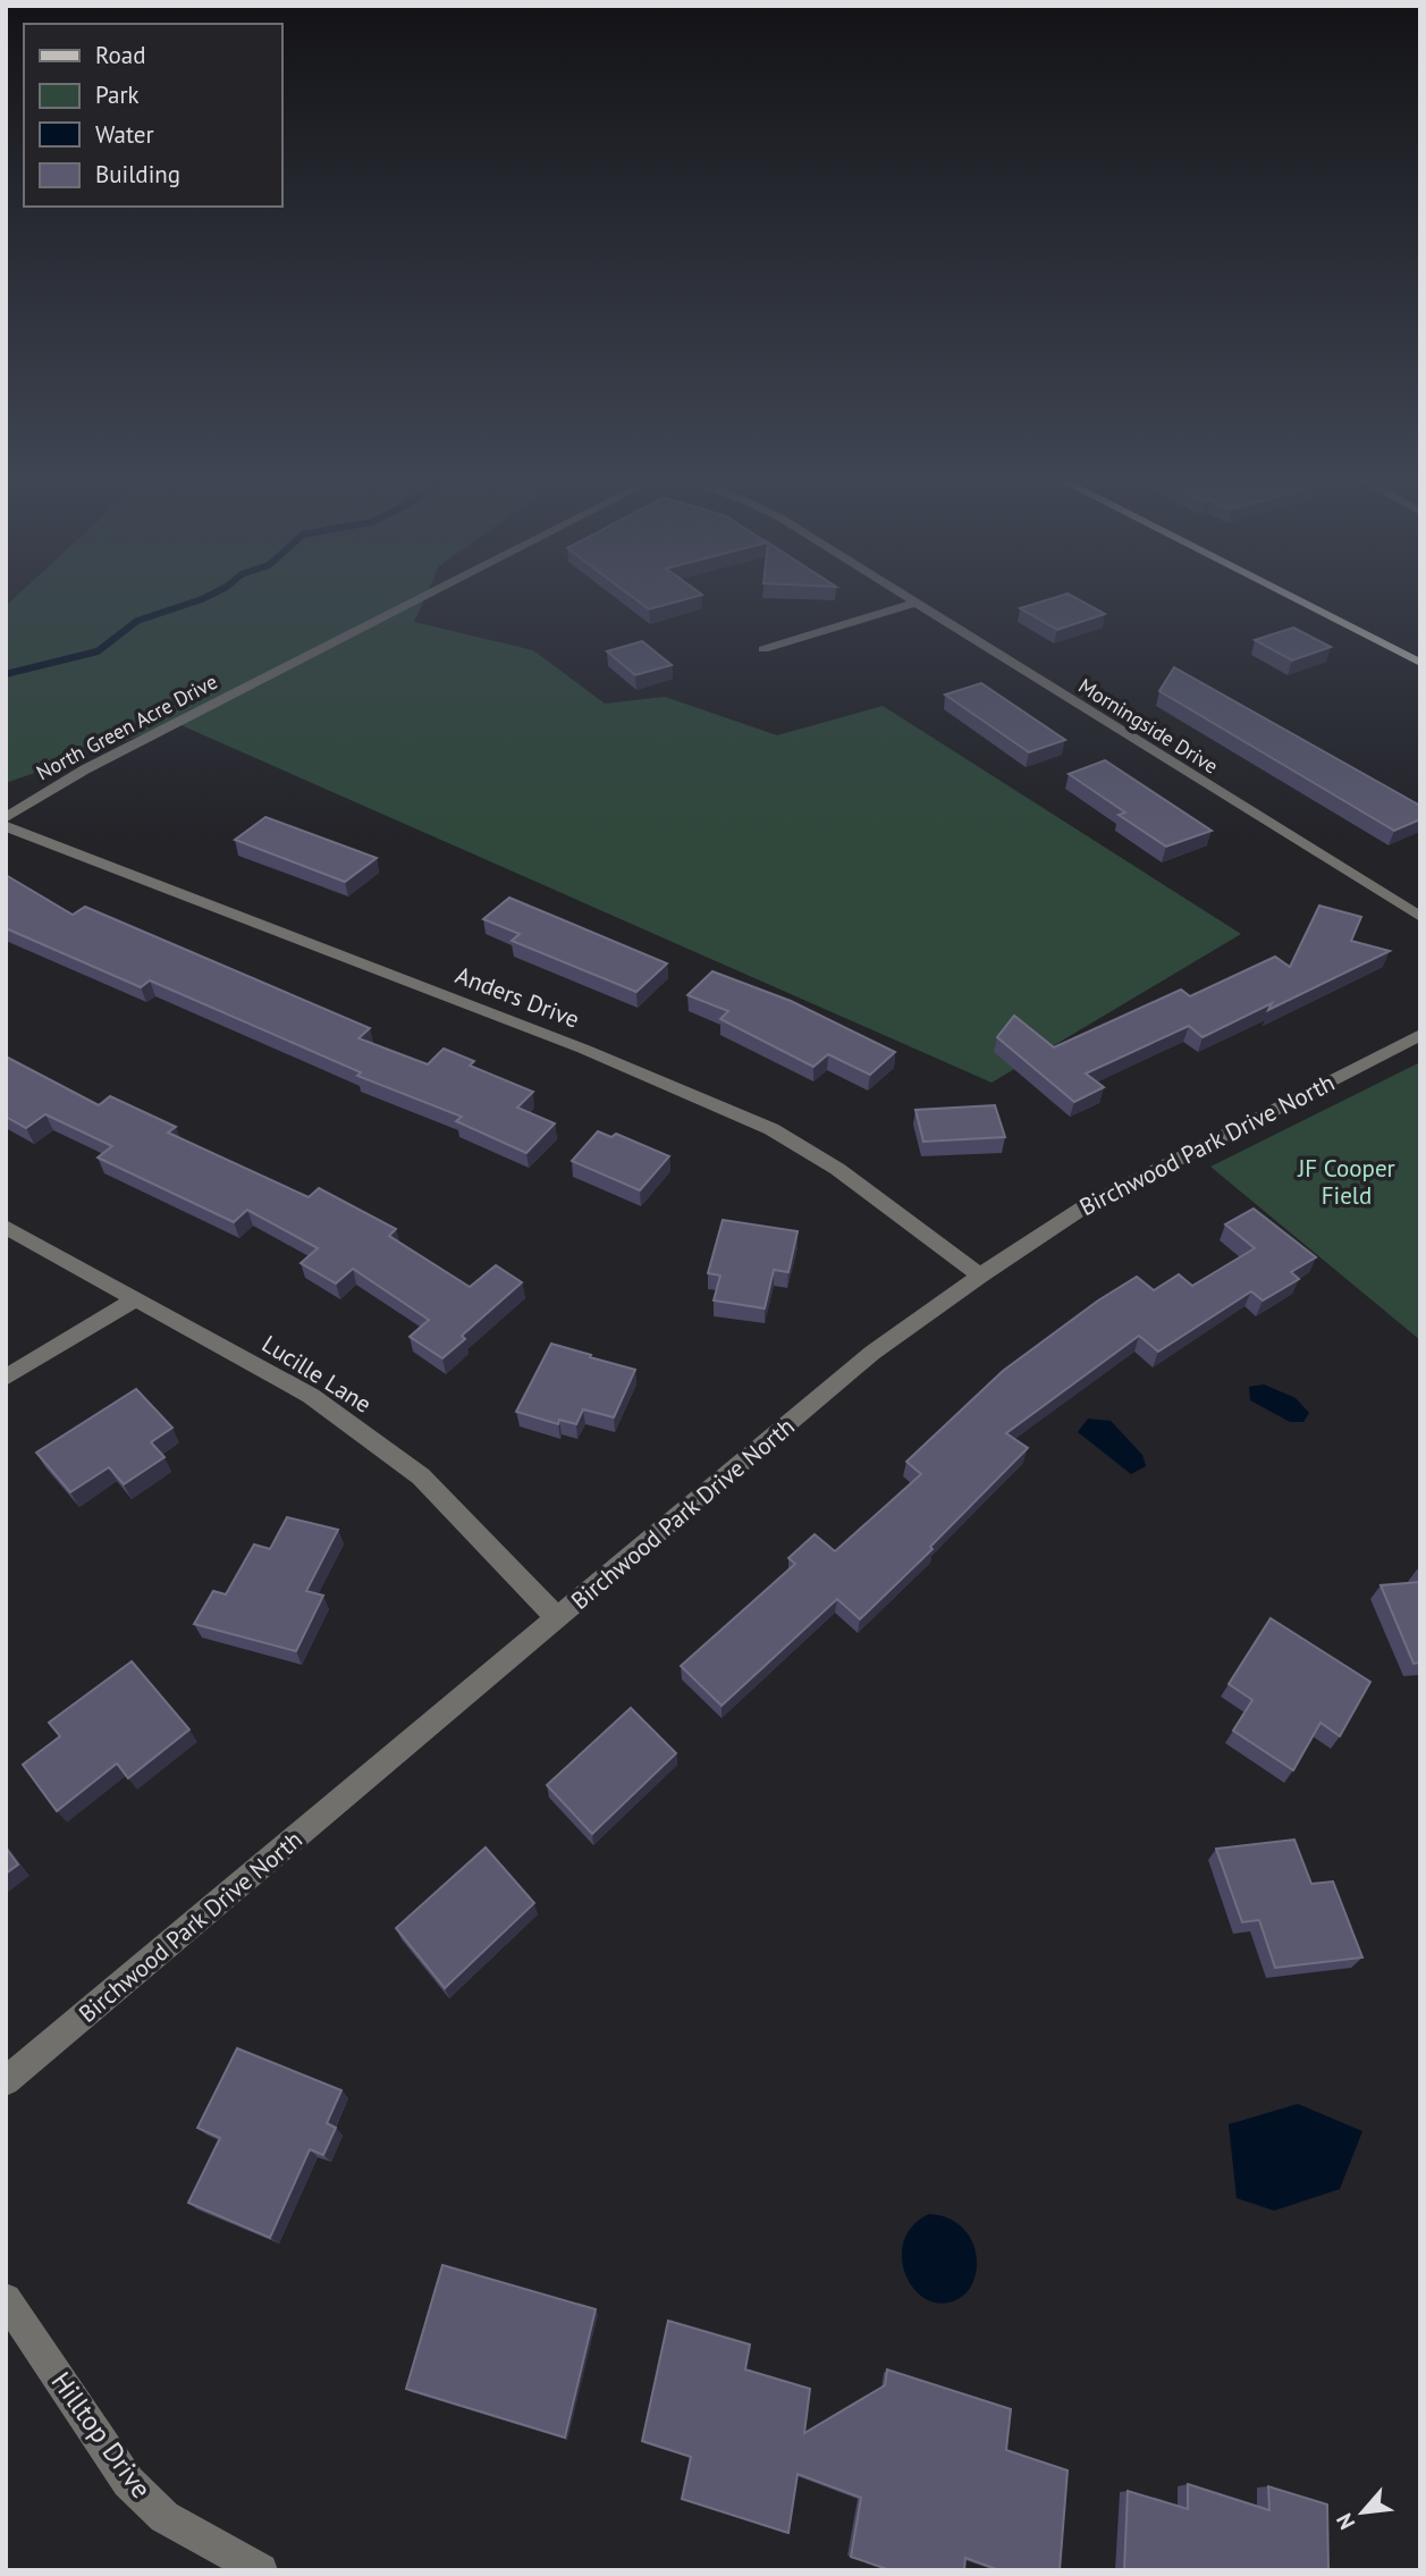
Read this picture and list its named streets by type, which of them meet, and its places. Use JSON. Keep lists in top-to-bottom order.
{
  "streets": {
    "street": [
      "Morningside Drive",
      "North Green Acre Drive",
      "Anders Drive",
      "Birchwood Park Drive North",
      "Lucille Lane",
      "Hilltop Drive"
    ]
  },
  "crossings": [
    ["Anders Drive", "Birchwood Park Drive North"],
    ["Birchwood Park Drive North", "Lucille Lane"]
  ],
  "parks": ["JF Cooper Field"],
  "legend": [
    "Road",
    "Park",
    "Water",
    "Building"
  ],
  "north": "bottom left"
}
